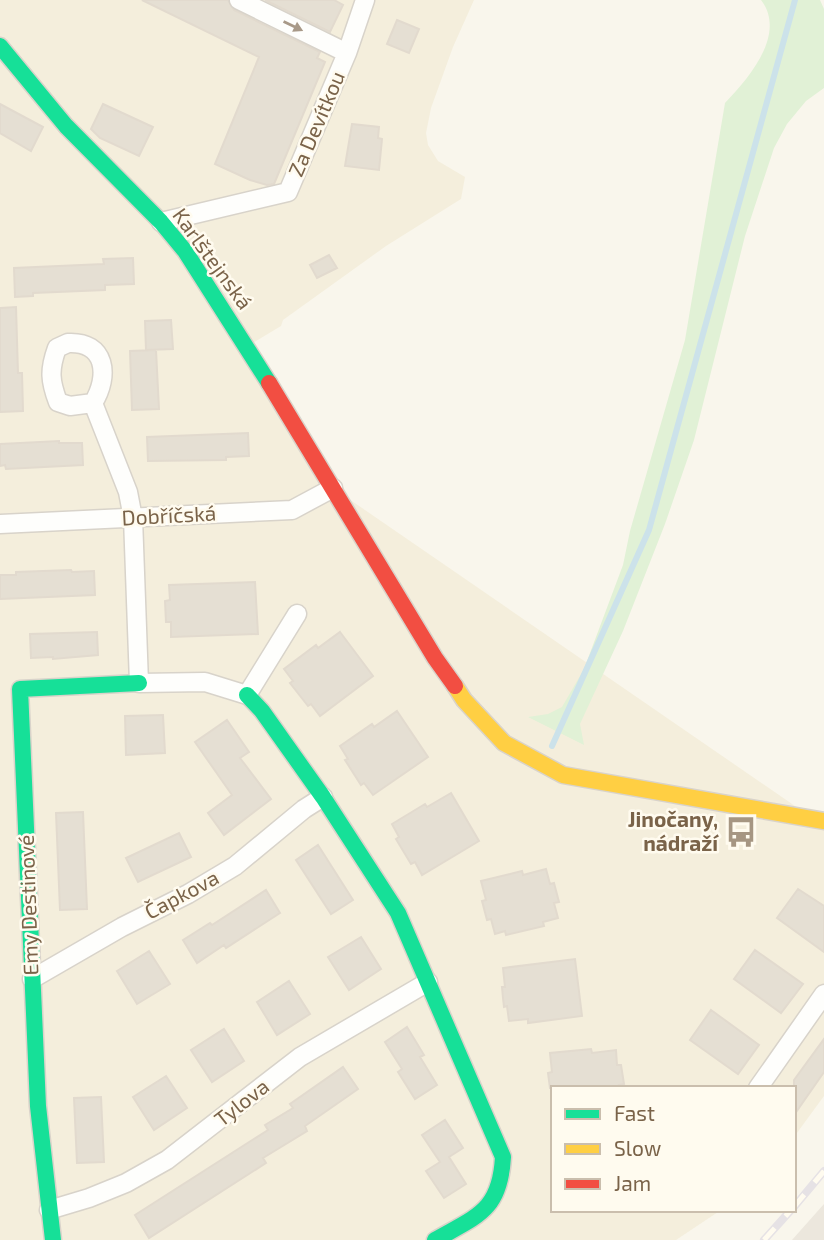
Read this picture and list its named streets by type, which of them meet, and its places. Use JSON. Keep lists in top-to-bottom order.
{
  "streets": {
    "street": [
      "Za Devítkou",
      "Karlštejnská",
      "Dobříčská",
      "Čapkova",
      "Emy Destinové",
      "Tylova"
    ]
  },
  "crossings": [
    ["Za Devítkou", "Karlštejnská"],
    ["Karlštejnská", "Dobříčská"],
    ["Čapkova", "Emy Destinové"],
    ["Emy Destinové", "Tylova"]
  ],
  "places": {
    "bus stop": ["Jinočany, nádraží"]
  },
  "legend": ["Fast", "Slow", "Jam"]
}
